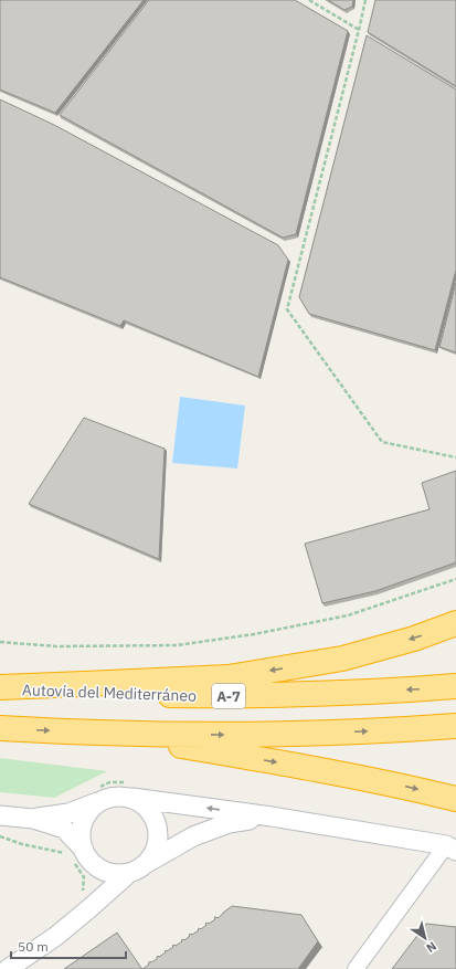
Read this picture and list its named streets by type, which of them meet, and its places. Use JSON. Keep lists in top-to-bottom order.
{
  "streets": {
    "highway": ["Autovía del Mediterráneo", "A-7"]
  },
  "scale_bar": "50 m",
  "north": "bottom right"
}
